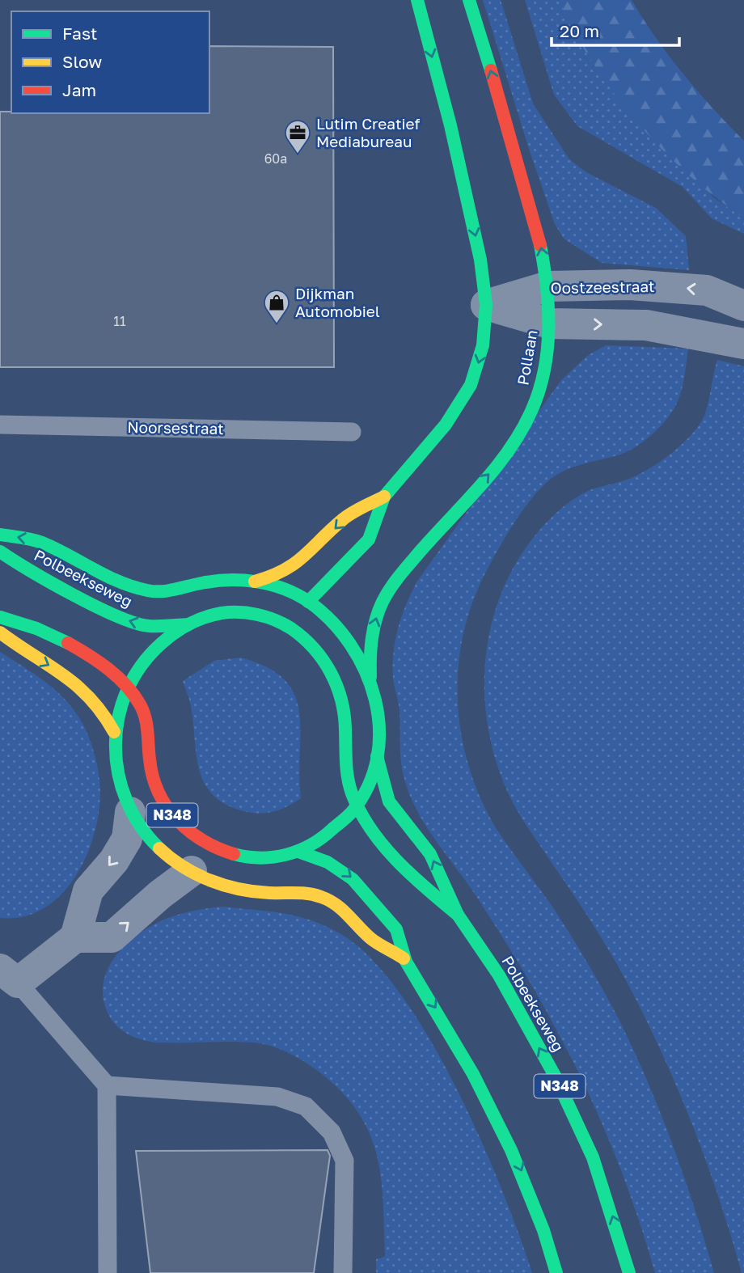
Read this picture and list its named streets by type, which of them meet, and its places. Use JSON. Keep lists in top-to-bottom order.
{
  "streets": {
    "main road": ["Pollaan", "Polbeekseweg", "N348"],
    "street": ["Oostzeestraat"],
    "lane": ["Noorsestraat"]
  },
  "crossings": [
    ["Oostzeestraat", "Pollaan"],
    ["Pollaan", "N348"],
    ["Polbeekseweg", "N348"]
  ],
  "places": {
    "office": ["Lutim Creatief Mediabureau"],
    "shop": ["Dijkman Automobiel"]
  },
  "house_numbers": ["60a", "11"],
  "legend": ["Fast", "Slow", "Jam"],
  "scale_bar": "20 m"
}
